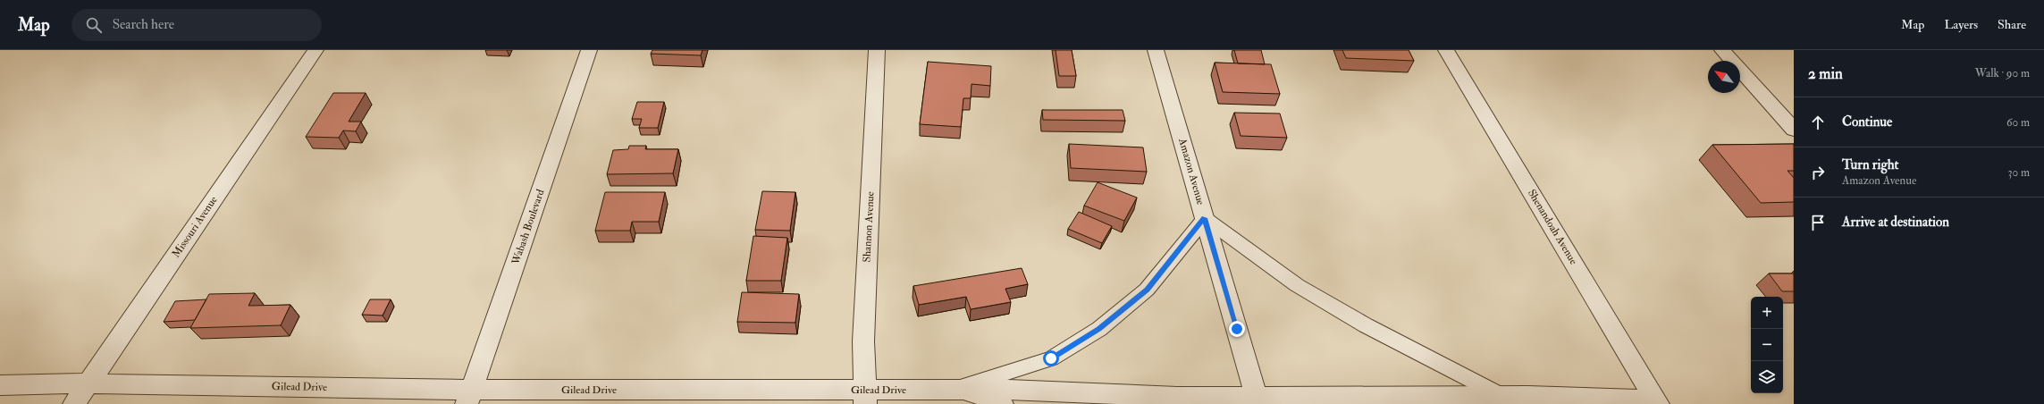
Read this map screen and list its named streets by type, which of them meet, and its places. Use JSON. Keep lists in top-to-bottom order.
{
  "streets": {
    "street": [
      "Amazon Avenue",
      "Missouri Avenue",
      "Wabash Boulevard",
      "Shannon Avenue",
      "Shenandoah Avenue",
      "Gilead Drive"
    ]
  },
  "crossings": [
    ["Amazon Avenue", "Gilead Drive"],
    ["Missouri Avenue", "Gilead Drive"],
    ["Wabash Boulevard", "Gilead Drive"],
    ["Shannon Avenue", "Gilead Drive"]
  ],
  "north": "top left",
  "page": {
    "header": "Map",
    "search": "Search here",
    "nav": ["Map", "Layers", "Share"],
    "heading": ["2 min", "Walk · 90 m"],
    "list": [
      ["Continue", "60 m"],
      ["Turn right", "Amazon Avenue", "30 m"],
      "Arrive at destination"
    ],
    "map_buttons": ["+", "−"]
  }
}
